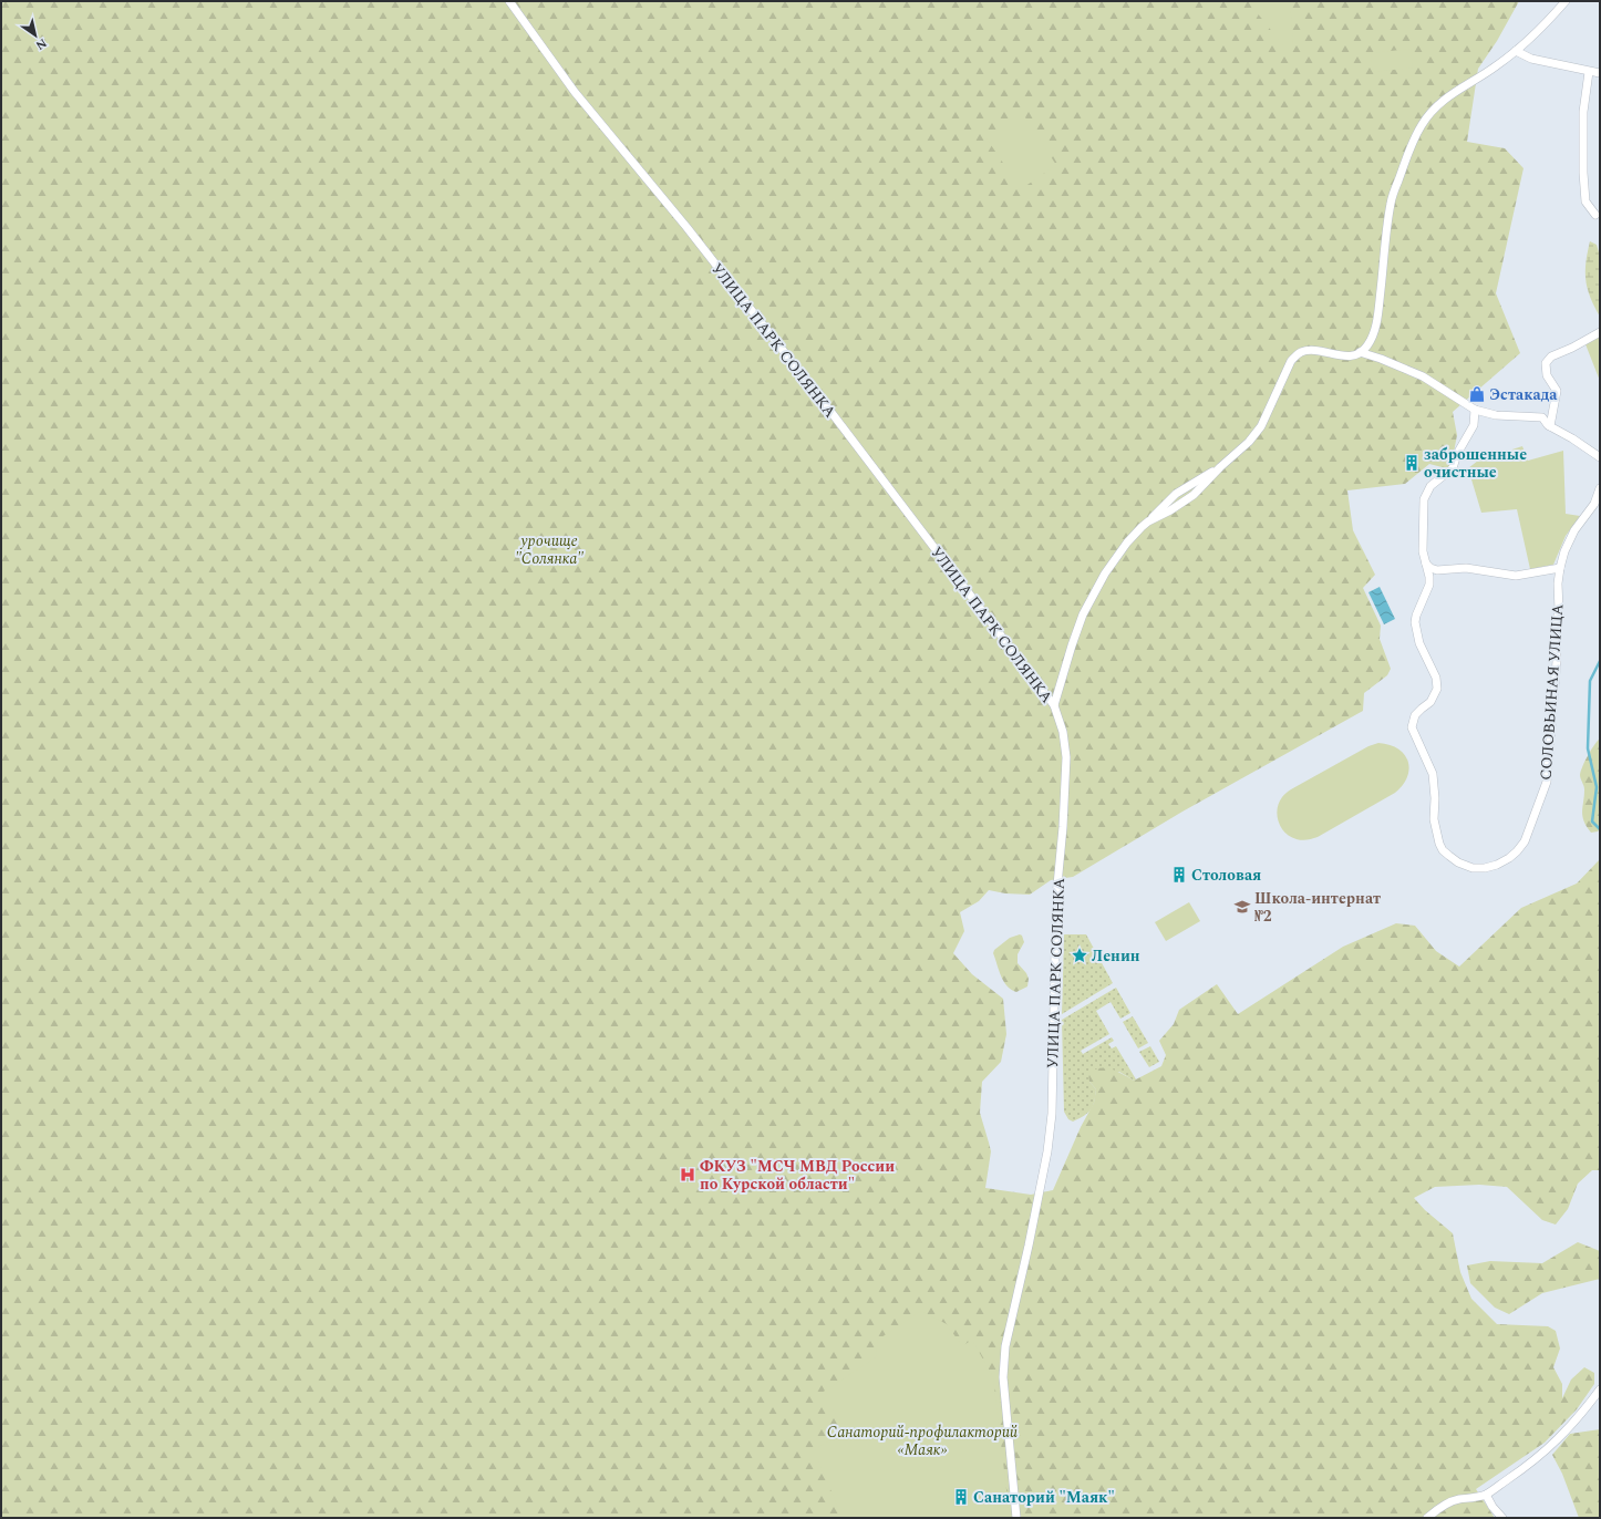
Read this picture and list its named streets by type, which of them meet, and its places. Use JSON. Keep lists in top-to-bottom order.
{
  "streets": {
    "street": ["УЛИЦА ПАРК СОЛЯНКА", "СОЛОВЬИНАЯ УЛИЦА"]
  },
  "parks": ["урочище \"Солянка\"", "Санаторий-профилакторий «Маяк»"],
  "places": {
    "shop": ["Эстакада"],
    "building": ["заброшенные очистные", "Столовая", "Санаторий \"Маяк\""],
    "school or university": ["Школа-интернат №2"],
    "place": ["Ленин"],
    "hospital": ["ФКУЗ \"МСЧ МВД России по Курской области\""]
  },
  "north": "bottom right"
}
